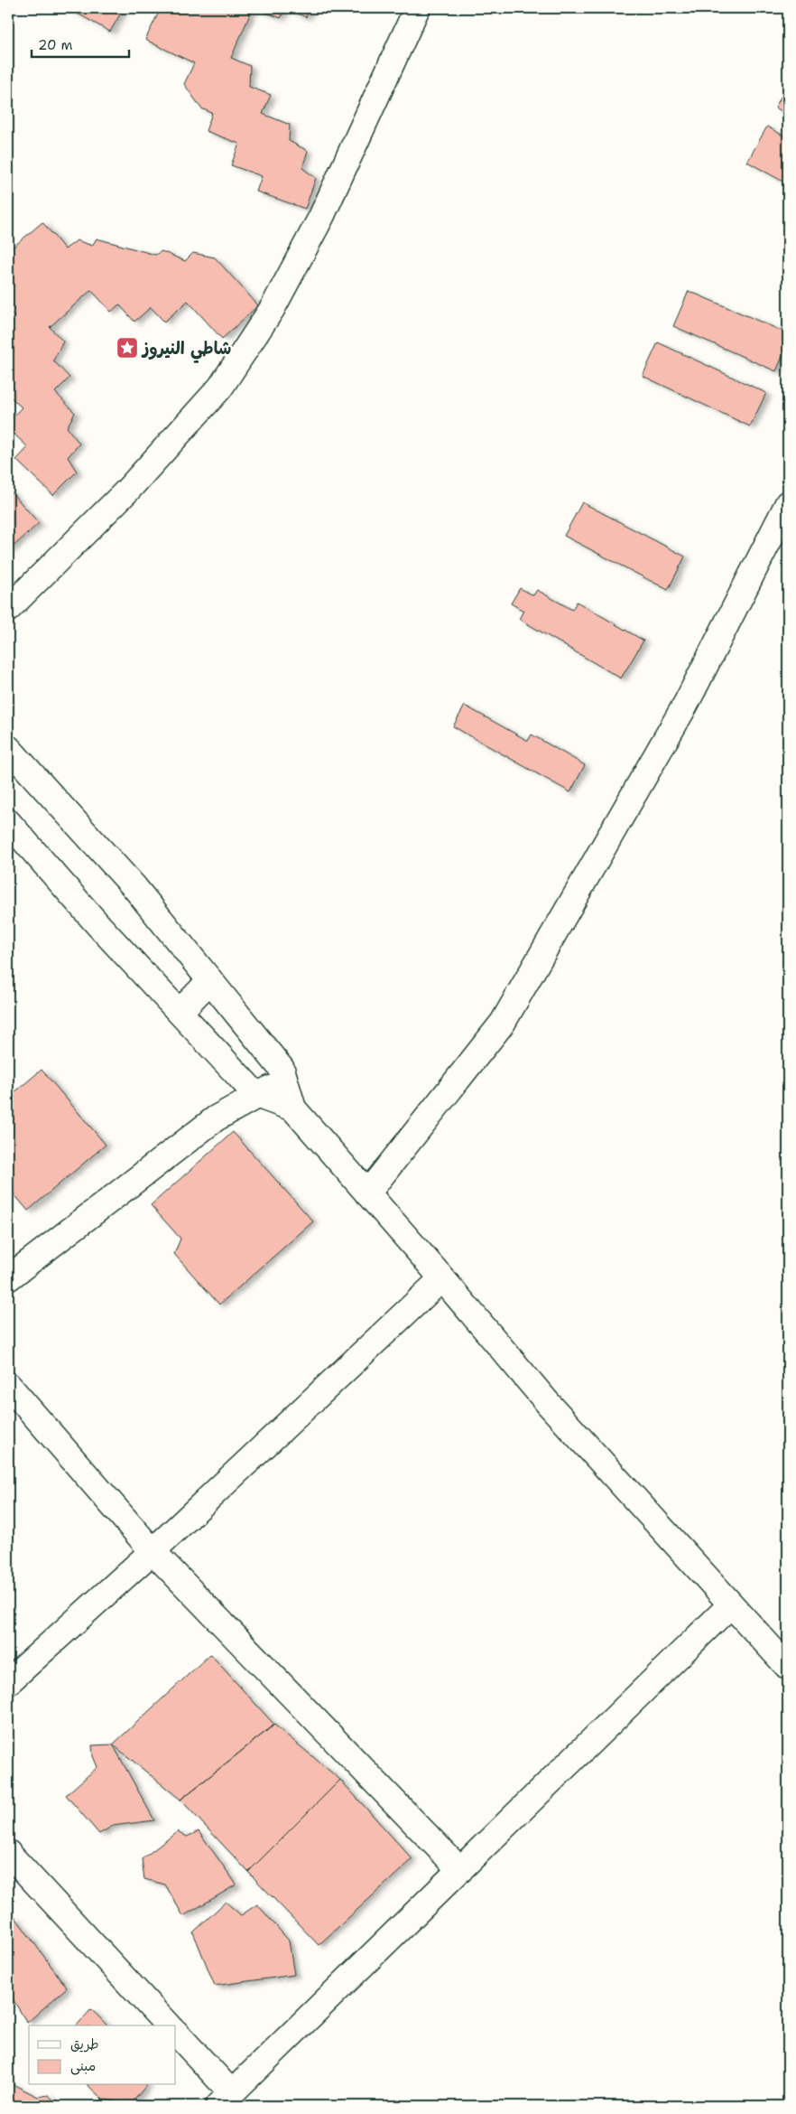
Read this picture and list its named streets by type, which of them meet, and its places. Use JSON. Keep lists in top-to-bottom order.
{
  "places": {
    "place": ["شاطي النيروز"]
  },
  "legend": ["طريق", "مبنى"],
  "scale_bar": "20 m"
}
